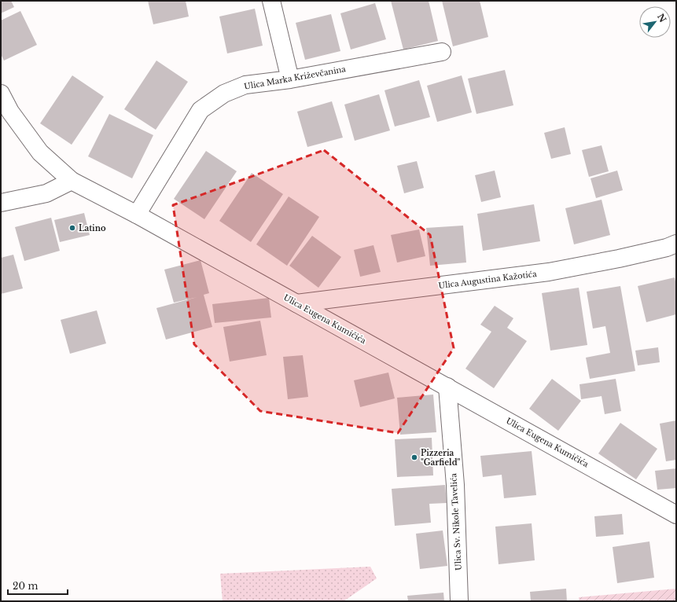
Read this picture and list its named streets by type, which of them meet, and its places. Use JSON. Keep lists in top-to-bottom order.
{
  "streets": {
    "street": [
      "Ulica Marka Križevčanina",
      "Ulica Augustina Kažotića",
      "Ulica Eugena Kumičića",
      "Ulica Sv. Nikole Tavelića"
    ]
  },
  "crossings": [
    ["Ulica Marka Križevčanina", "Ulica Eugena Kumičića"],
    ["Ulica Augustina Kažotića", "Ulica Eugena Kumičića"],
    ["Ulica Eugena Kumičića", "Ulica Sv. Nikole Tavelića"]
  ],
  "places": ["Latino", "Pizzeria \"Garfield\""],
  "scale_bar": "20 m",
  "north": "top right"
}
